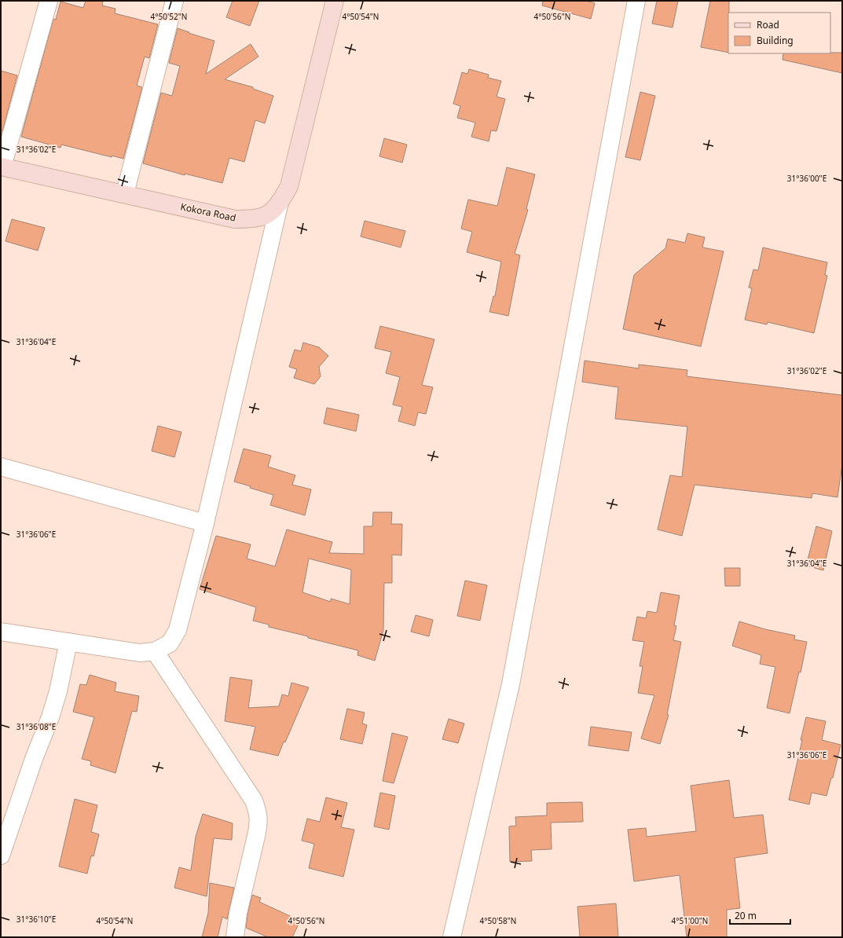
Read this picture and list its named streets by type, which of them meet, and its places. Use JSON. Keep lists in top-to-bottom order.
{
  "streets": {
    "street": ["Kokora Road"]
  },
  "legend": ["Road", "Building"],
  "scale_bar": "20 m",
  "coordinates": [
    "4°50'52\"N",
    "4°50'54\"N",
    "4°50'56\"N",
    "31°36'02\"E",
    "31°36'00\"E",
    "31°36'04\"E",
    "31°36'06\"E",
    "31°36'08\"E",
    "31°36'10\"E",
    "4°50'58\"N",
    "4°51'00\"N"
  ]
}
